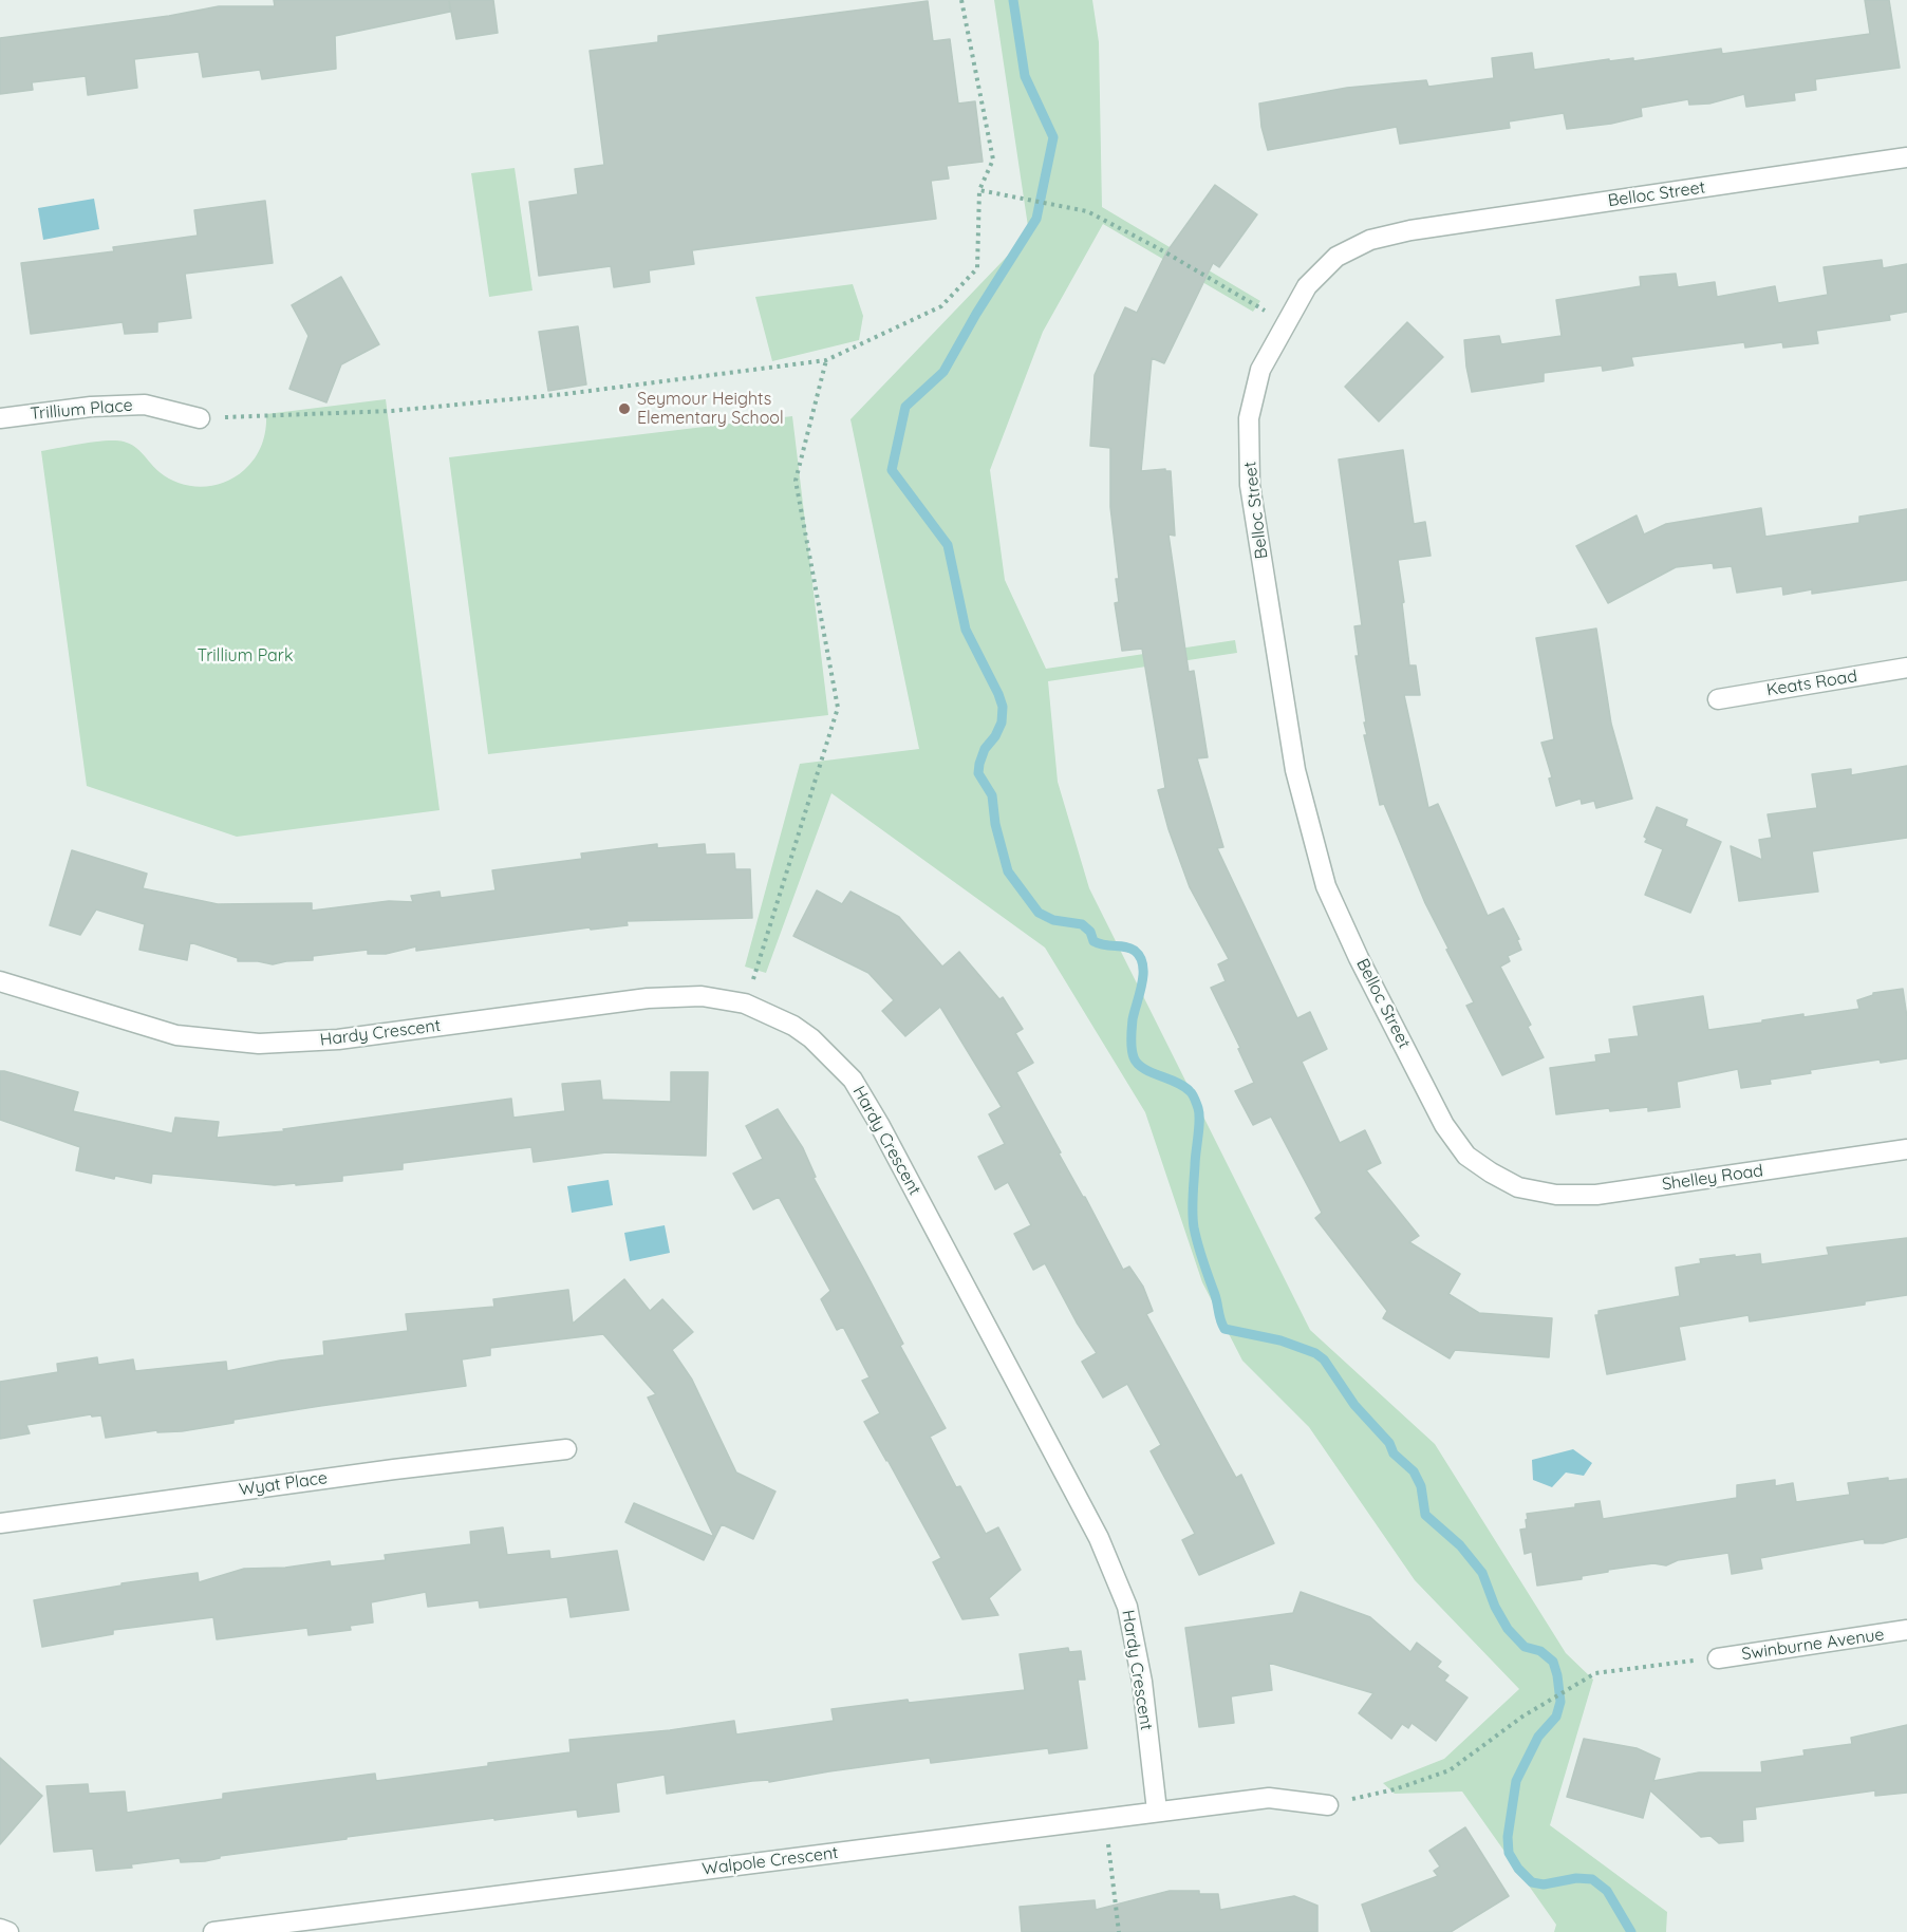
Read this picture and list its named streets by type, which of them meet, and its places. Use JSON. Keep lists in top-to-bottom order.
{
  "streets": {
    "street": [
      "Belloc Street",
      "Trillium Place",
      "Keats Road",
      "Hardy Crescent",
      "Shelley Road",
      "Wyat Place",
      "Swinburne Avenue",
      "Walpole Crescent"
    ]
  },
  "crossings": [
    ["Belloc Street", "Shelley Road"],
    ["Hardy Crescent", "Walpole Crescent"]
  ],
  "parks": ["Trillium Park"],
  "places": ["Seymour Heights Elementary School"]
}
